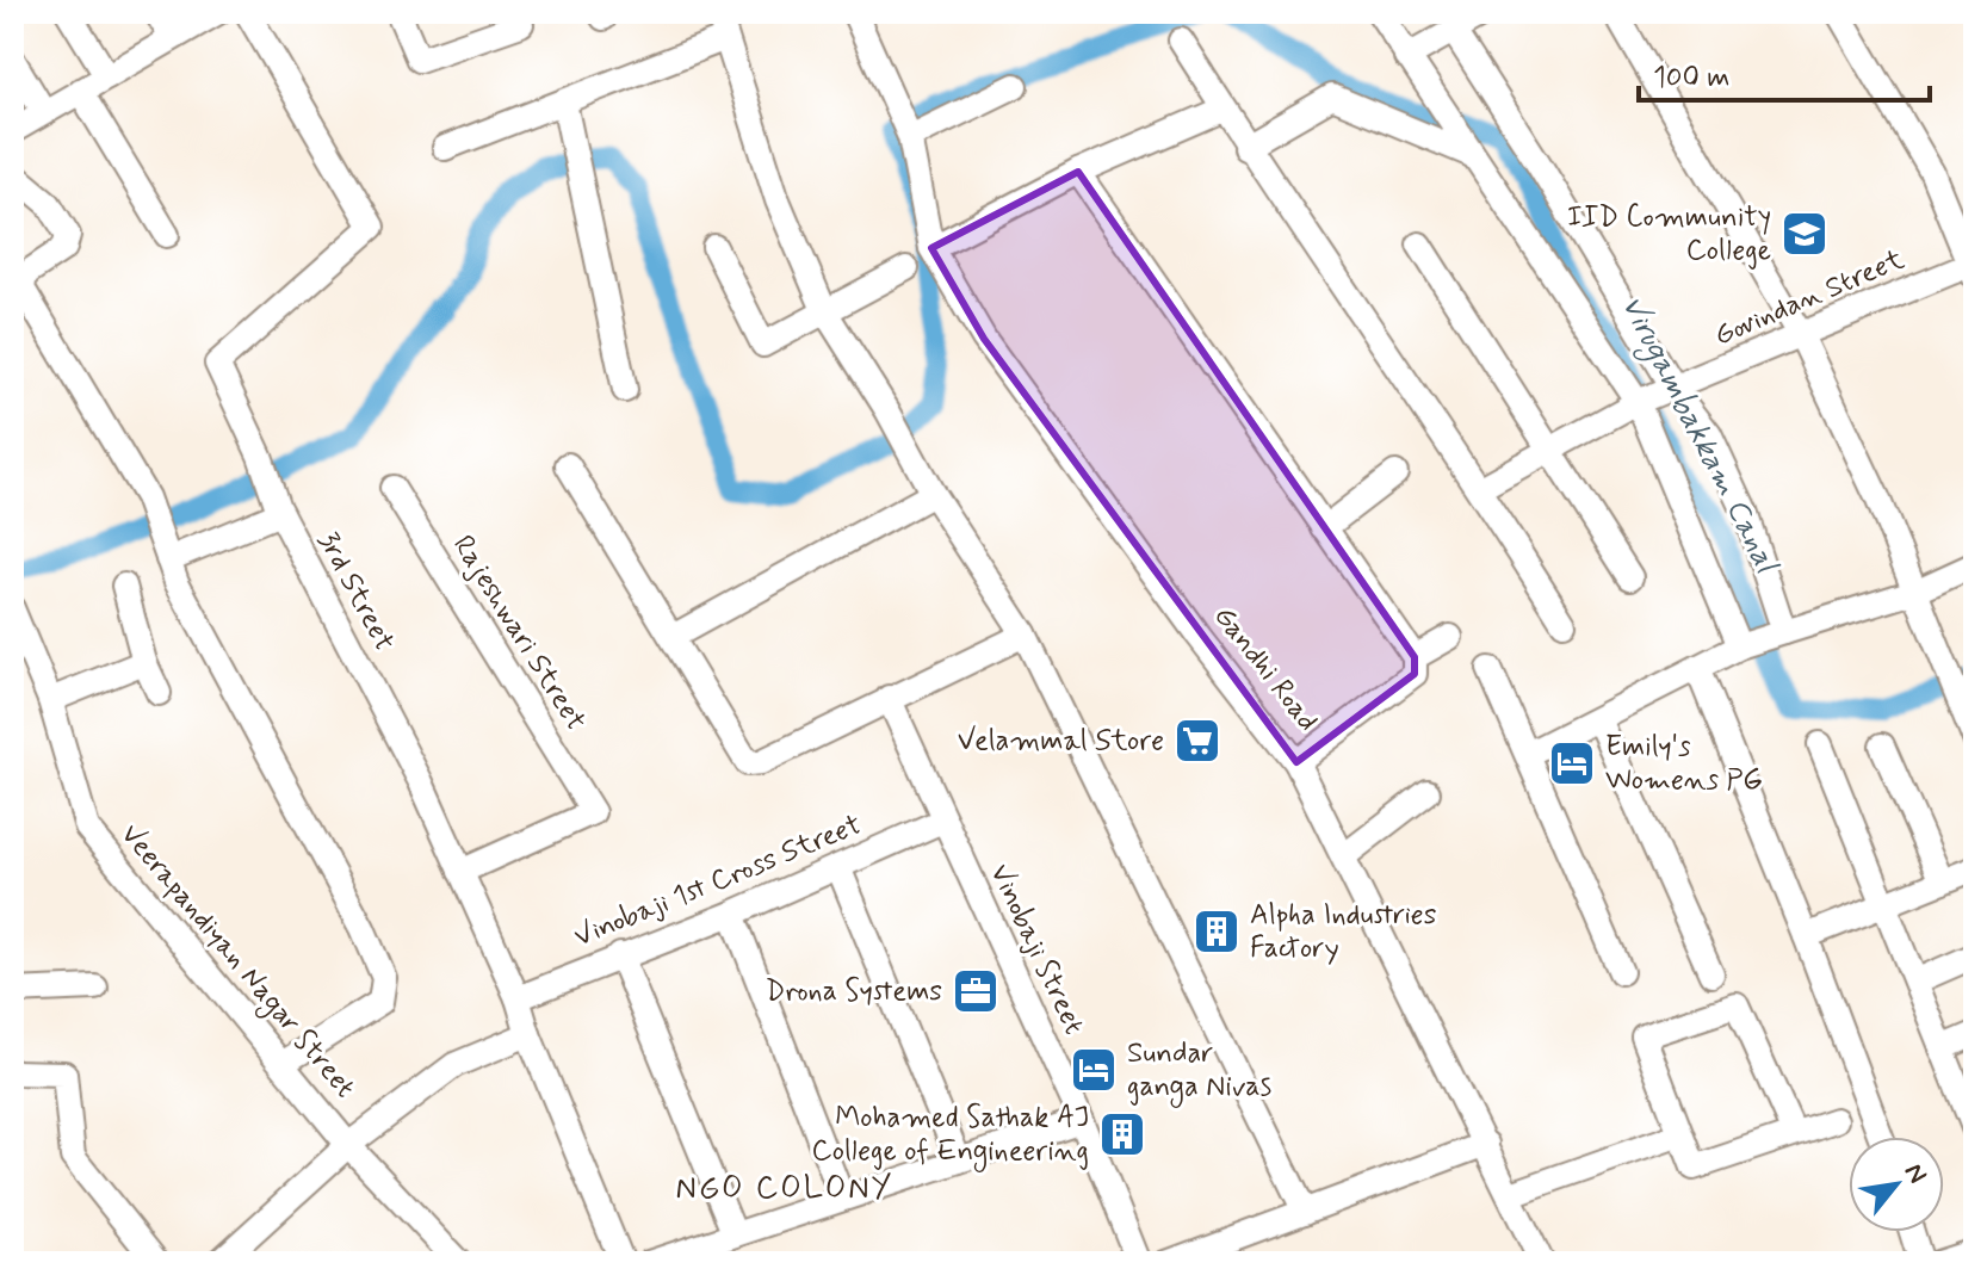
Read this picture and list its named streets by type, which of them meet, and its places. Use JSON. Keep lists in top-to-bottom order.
{
  "streets": {
    "street": [
      "Govindan Street",
      "3rd Street",
      "Rajeshwari Street",
      "Gandhi Road",
      "Vinobaji 1st Cross Street",
      "Vinobaji Street",
      "Veerapandiyan Nagar Street"
    ]
  },
  "crossings": [
    ["3rd Street", "Rajeshwari Street"],
    ["3rd Street", "Vinobaji 1st Cross Street"],
    ["Vinobaji 1st Cross Street", "Vinobaji Street"]
  ],
  "districts": ["NGO COLONY"],
  "water": ["Virugambakkam Canal"],
  "places": {
    "school or university": ["IID Community College"],
    "supermarket": ["Velammal Store"],
    "hotel": ["Emily's Womens PG", "Sundar ganga Nivas"],
    "building": ["Alpha Industries Factory", "Mohamed Sathak AJ College of Engineering"],
    "office": ["Drona Systems"]
  },
  "scale_bar": "100 m",
  "north": "top right"
}
